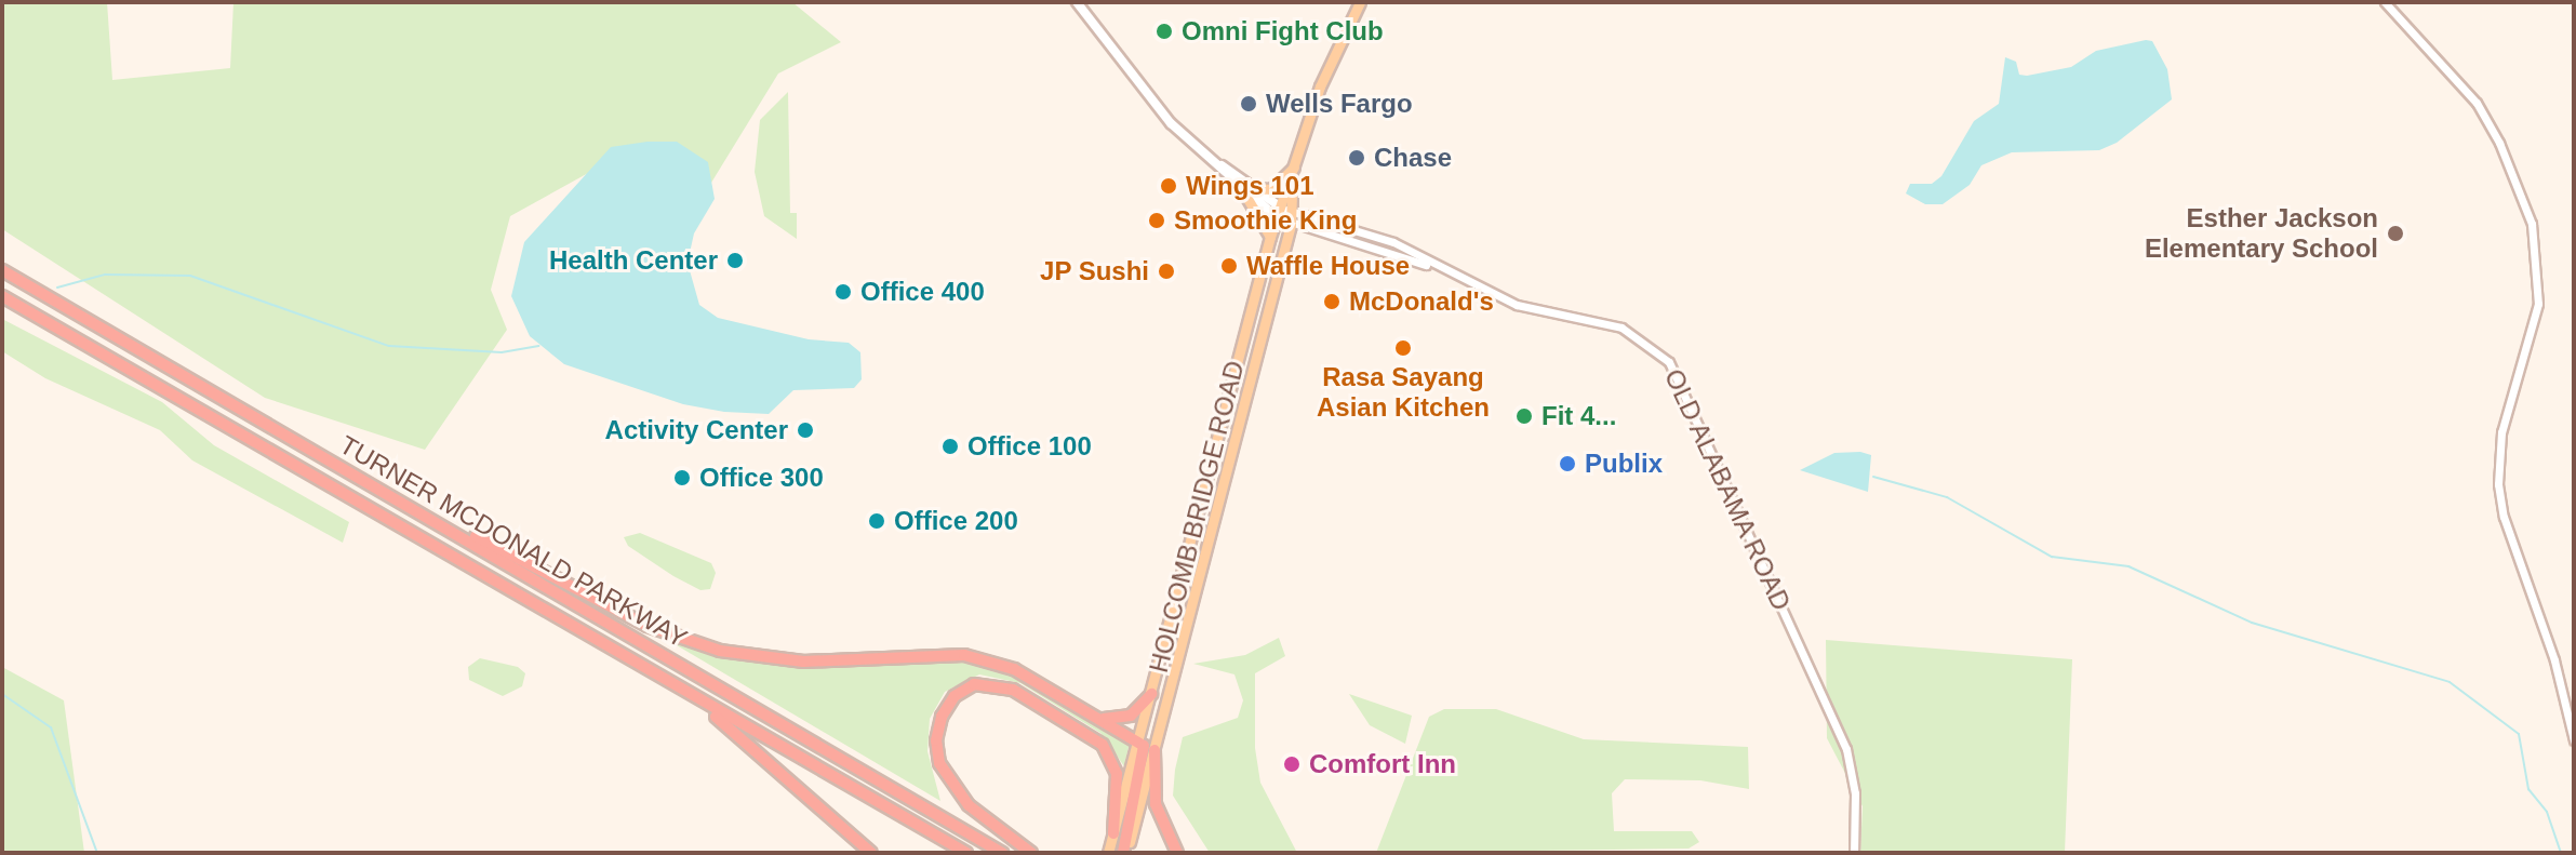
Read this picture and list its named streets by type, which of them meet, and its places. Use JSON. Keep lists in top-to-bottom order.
{
  "streets": {
    "highway": ["TURNER MCDONALD PARKWAY"],
    "main road": ["OLD ALABAMA ROAD", "HOLCOMB BRIDGE ROAD"]
  },
  "crossings": [
    ["OLD ALABAMA ROAD", "HOLCOMB BRIDGE ROAD"]
  ],
  "places": [
    "Omni Fight Club",
    "Wells Fargo",
    "Chase",
    "Wings 101",
    "Smoothie King",
    "Esther Jackson Elementary School",
    "Health Center",
    "Waffle House",
    "JP Sushi",
    "Office 400",
    "McDonald's",
    "Rasa Sayang Asian Kitchen",
    "Fit 4...",
    "Activity Center",
    "Office 100",
    "Publix",
    "Office 300",
    "Office 200",
    "Comfort Inn"
  ]
}
